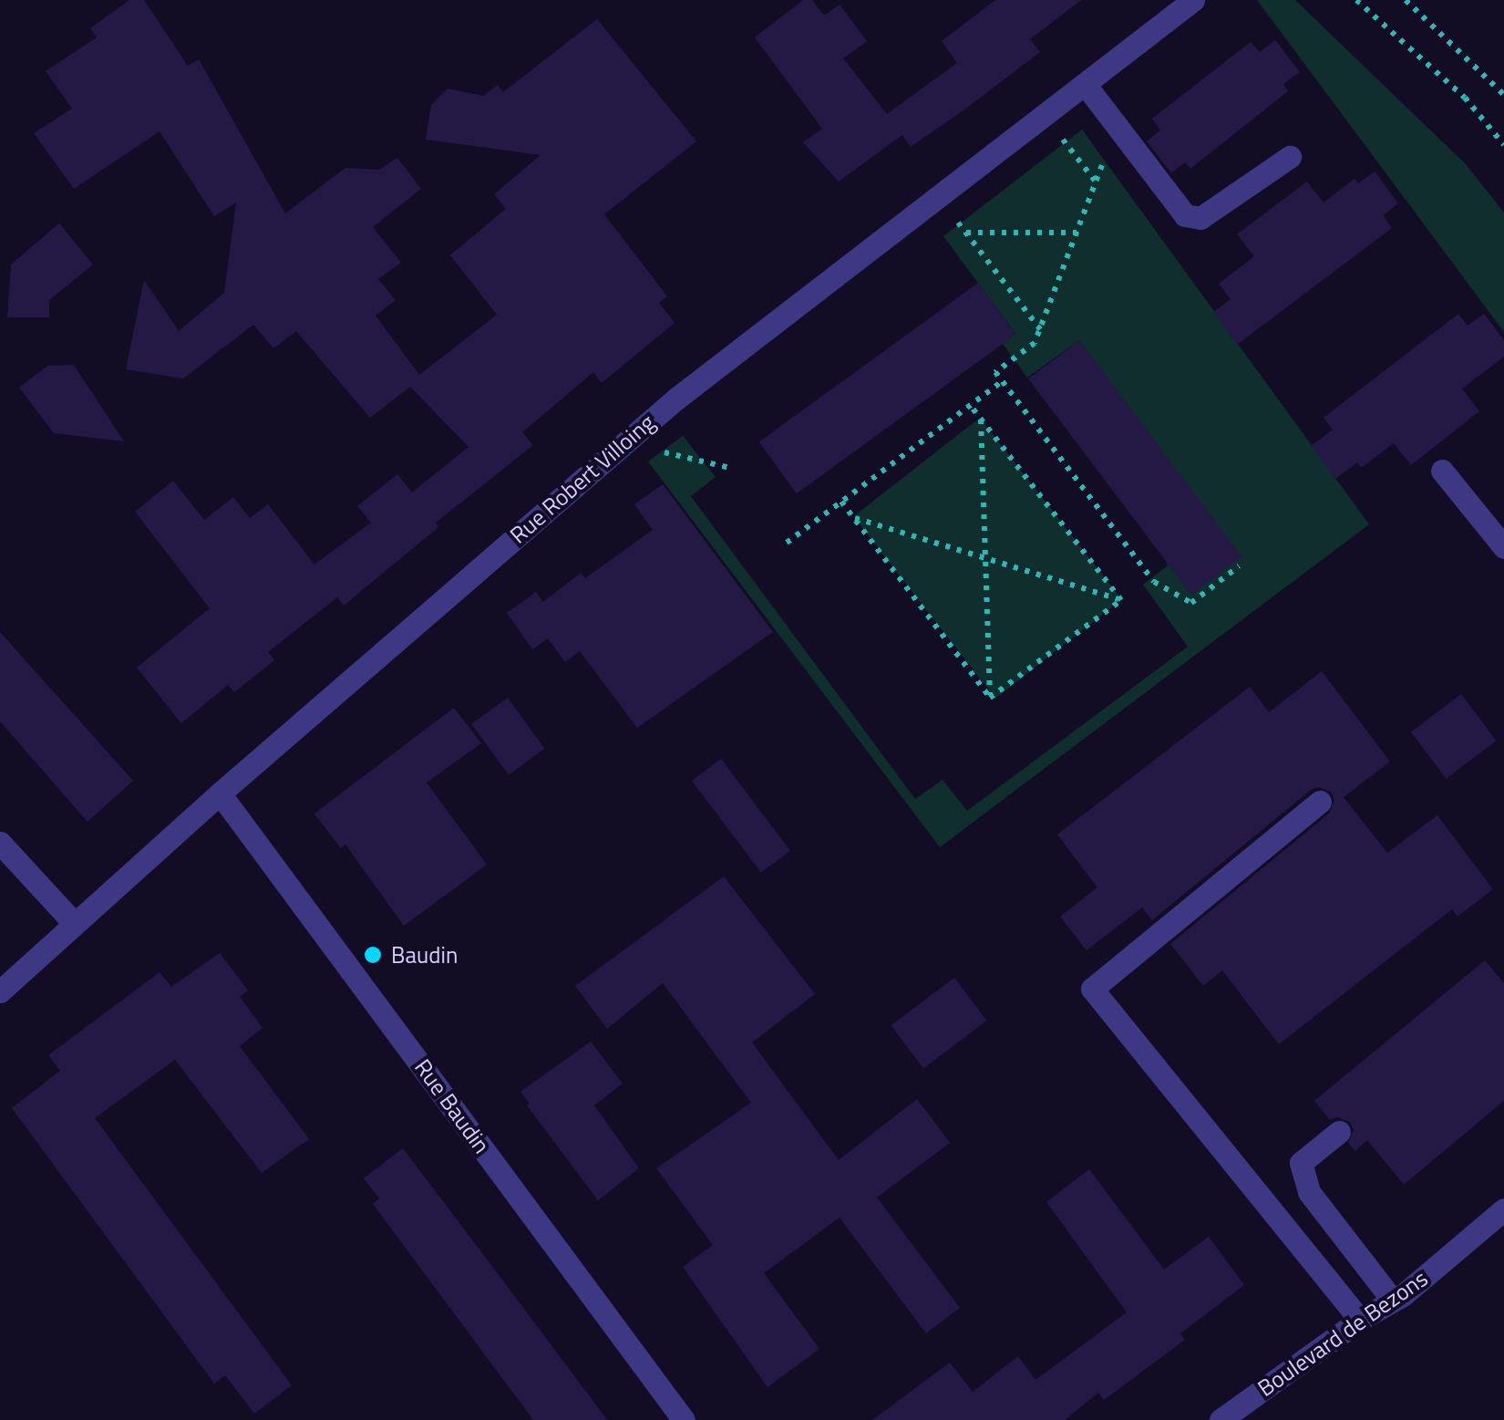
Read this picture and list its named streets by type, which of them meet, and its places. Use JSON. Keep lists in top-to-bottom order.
{
  "streets": {
    "street": ["Rue Robert Villoing", "Rue Baudin", "Boulevard de Bezons"]
  },
  "crossings": [
    ["Rue Robert Villoing", "Rue Baudin"]
  ],
  "places": ["Baudin"]
}
